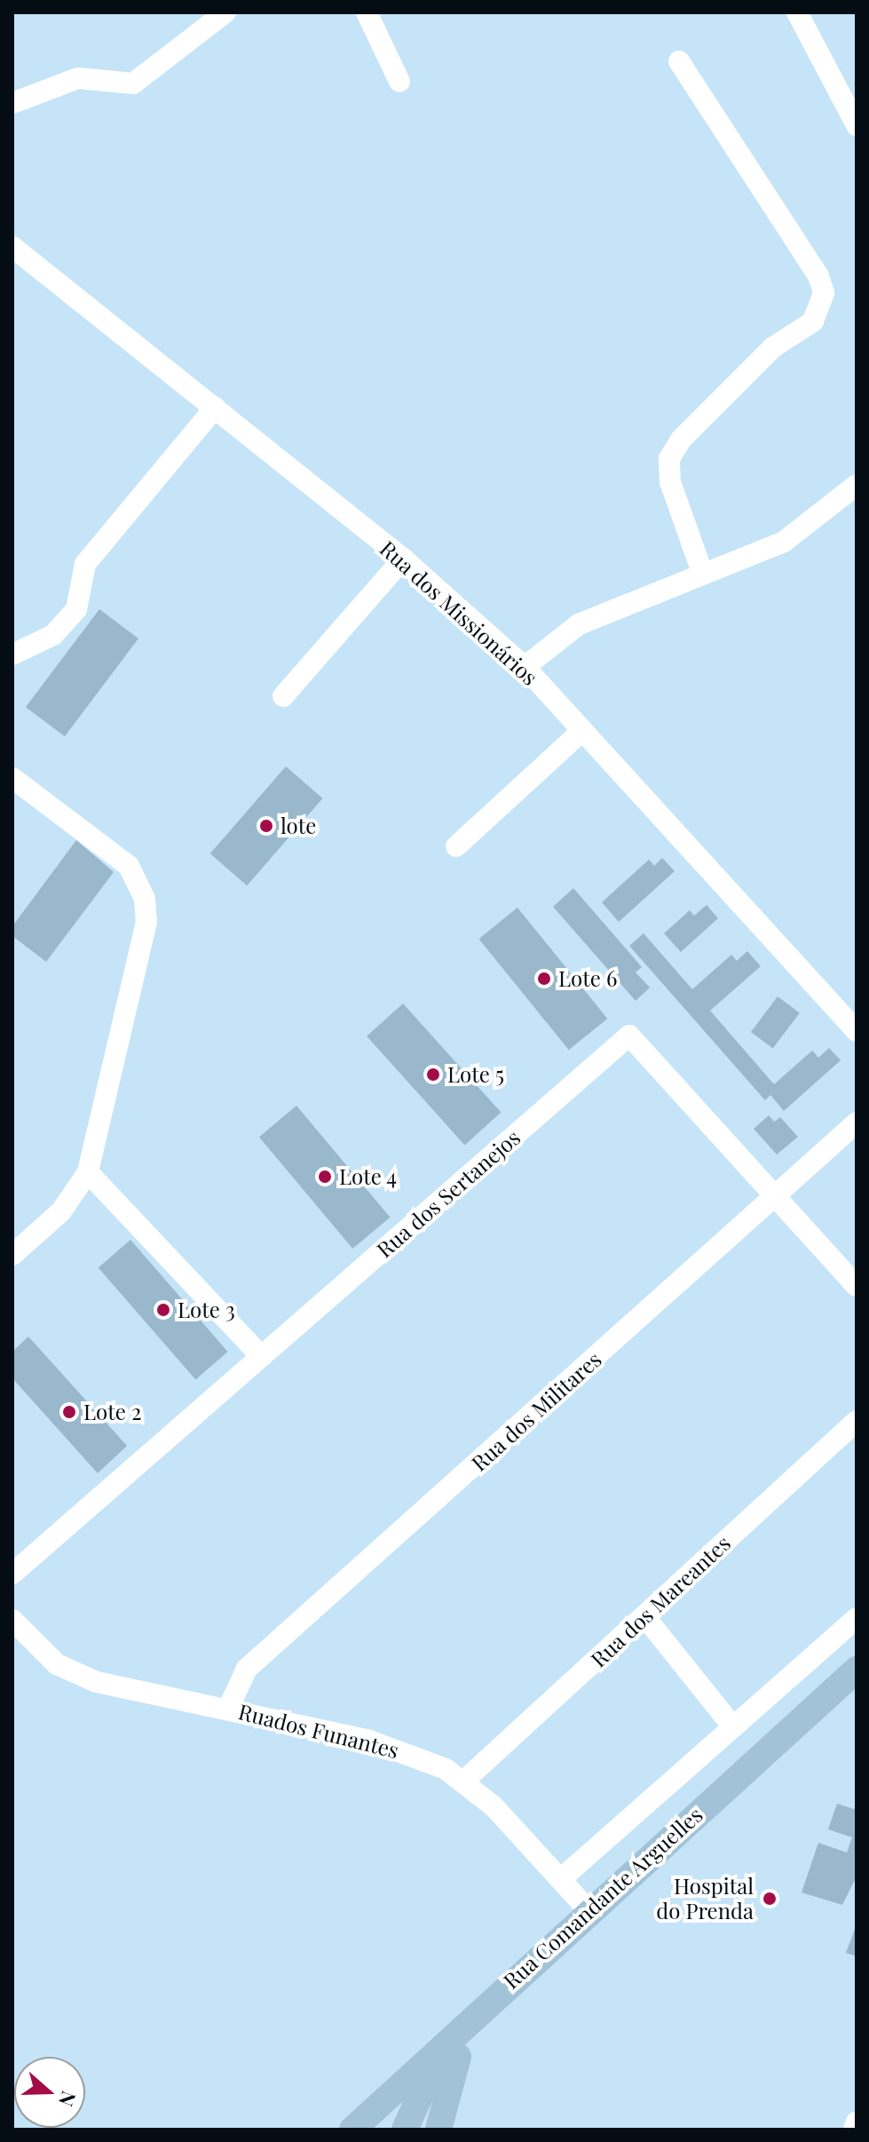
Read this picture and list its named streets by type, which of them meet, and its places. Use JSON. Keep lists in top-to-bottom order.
{
  "streets": {
    "main road": ["Rua Comandante Arguelles"],
    "street": [
      "Rua dos Missionários",
      "Rua dos Sertanejos",
      "Rua dos Militares",
      "Rua dos Mareantes",
      "Ruados Funantes"
    ]
  },
  "crossings": [
    ["Rua dos Sertanejos", "Rua dos Militares"],
    ["Rua dos Militares", "Ruados Funantes"],
    ["Rua dos Mareantes", "Ruados Funantes"],
    ["Ruados Funantes", "Rua Comandante Arguelles"]
  ],
  "places": [
    "lote",
    "Lote 6",
    "Lote 5",
    "Lote 4",
    "Lote 3",
    "Lote 2",
    "Hospital do Prenda"
  ],
  "north": "right"
}
